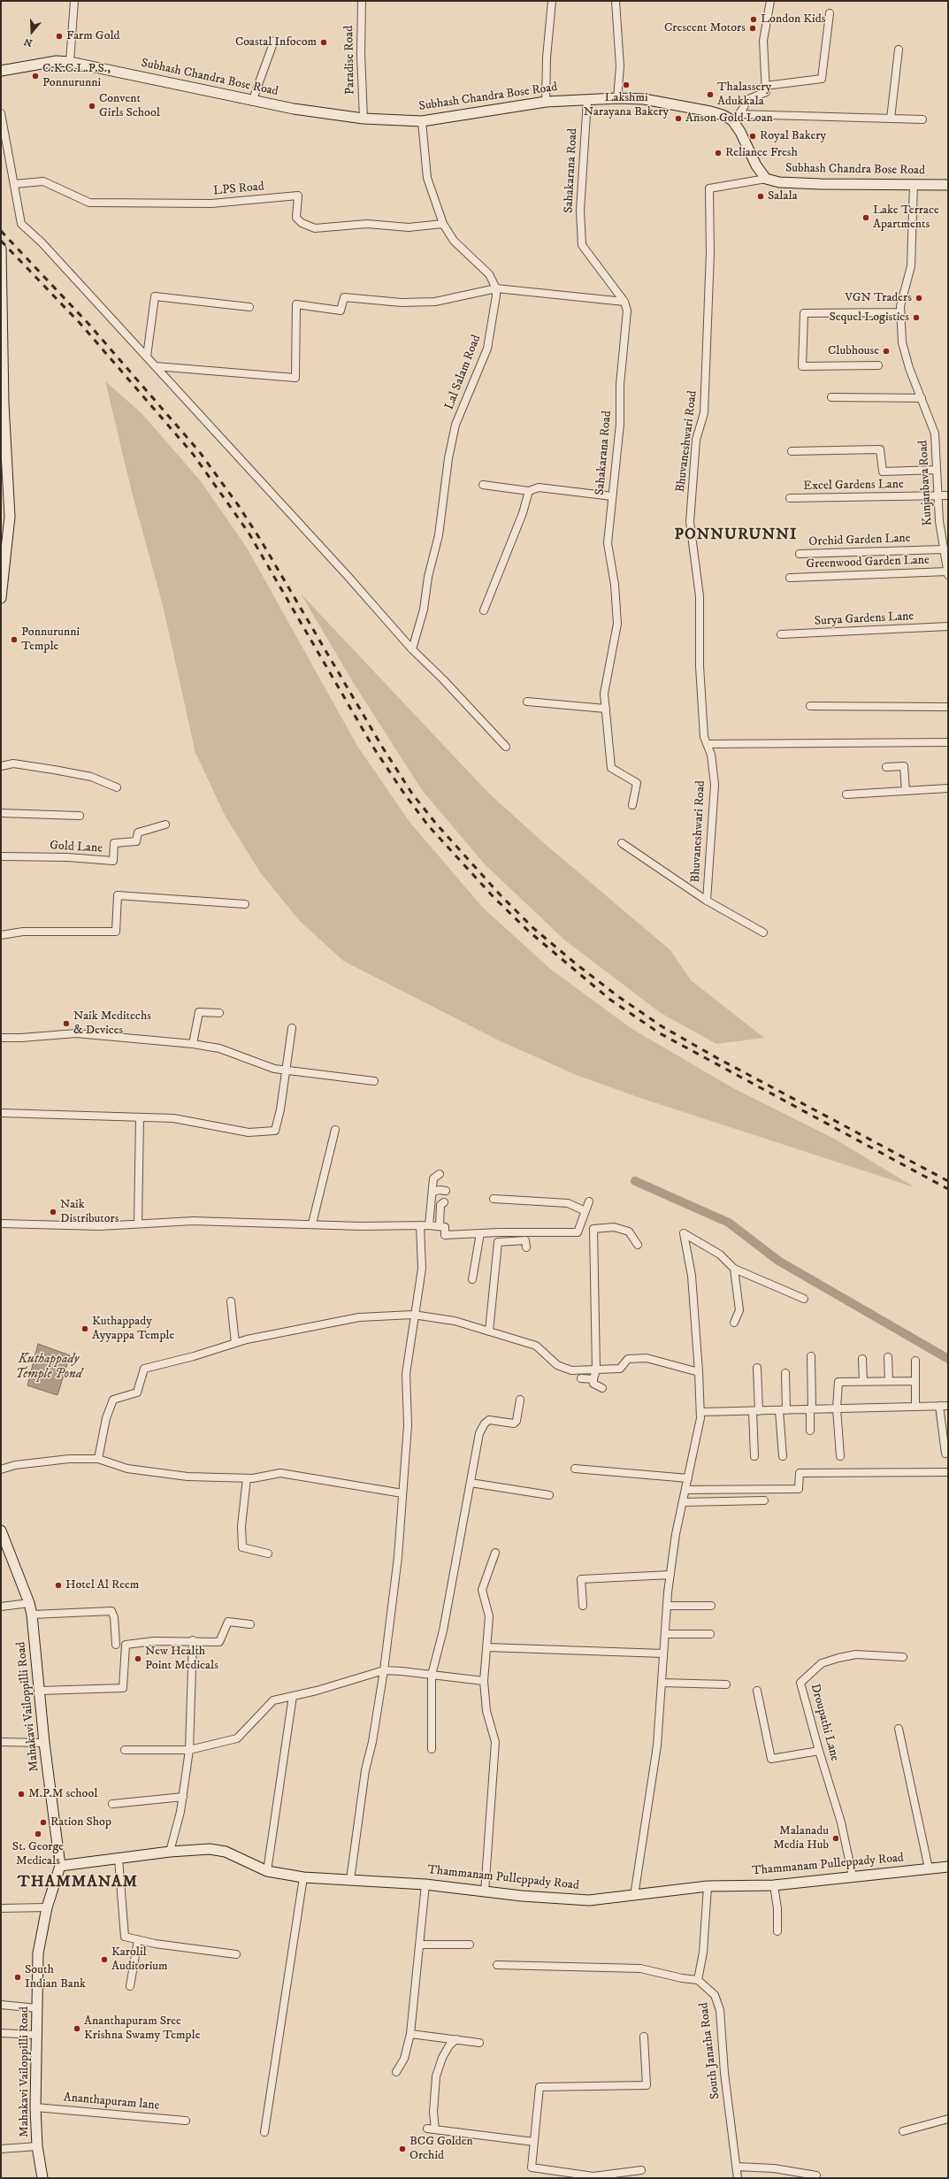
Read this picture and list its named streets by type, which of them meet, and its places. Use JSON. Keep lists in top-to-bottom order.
{
  "streets": {
    "main road": ["Subhash Chandra Bose Road", "Mahakavi Vailoppilli Road", "Thammanam Pulleppady Road"],
    "street": [
      "Paradise Road",
      "Sahakarana Road",
      "LPS Road",
      "Lal Salam Road",
      "Bhuvaneshwari Road",
      "Kunjanbava Road",
      "Excel Gardens Lane",
      "Orchid Garden Lane",
      "Greenwood Garden Lane",
      "Surya Gardens Lane",
      "Gold Lane",
      "Droupathi Lane",
      "South Janatha Road",
      "Ananthapuram lane"
    ]
  },
  "crossings": [
    ["Paradise Road", "Subhash Chandra Bose Road"],
    ["Subhash Chandra Bose Road", "Sahakarana Road"],
    ["Subhash Chandra Bose Road", "Bhuvaneshwari Road"],
    ["Subhash Chandra Bose Road", "Kunjanbava Road"],
    ["Kunjanbava Road", "Excel Gardens Lane"],
    ["Kunjanbava Road", "Orchid Garden Lane"],
    ["Kunjanbava Road", "Greenwood Garden Lane"],
    ["Mahakavi Vailoppilli Road", "Thammanam Pulleppady Road"],
    ["Mahakavi Vailoppilli Road", "Ananthapuram lane"],
    ["Droupathi Lane", "Thammanam Pulleppady Road"]
  ],
  "districts": ["PONNURUNNI", "THAMMANAM"],
  "water": ["Kuthappady Temple Pond"],
  "places": [
    "London Kids",
    "Crescent Motors",
    "Farm Gold",
    "Coastal Infocom",
    "C.K.C.L.P.S., Ponnurunni",
    "Lakshmi Narayana Bakery",
    "Thalassery Adukkala",
    "Convent Girls School",
    "Anson Gold Loan",
    "Royal Bakery",
    "Reliance Fresh",
    "Salala",
    "Lake Terrace Apartments",
    "VGN Traders",
    "Sequel Logistics",
    "Clubhouse",
    "Ponnurunni Temple",
    "Naik Meditechs & Devices",
    "Naik Distributors",
    "Kuthappady Ayyappa Temple",
    "Hotel Al Reem",
    "New Health Point Medicals",
    "M.P.M school",
    "Ration Shop",
    "St. George Medicals",
    "Malanadu Media Hub",
    "Karolil Auditorium",
    "South Indian Bank",
    "Ananthapuram Sree Krishna Swamy Temple",
    "BCG Golden Orchid"
  ],
  "north": "bottom"
}
